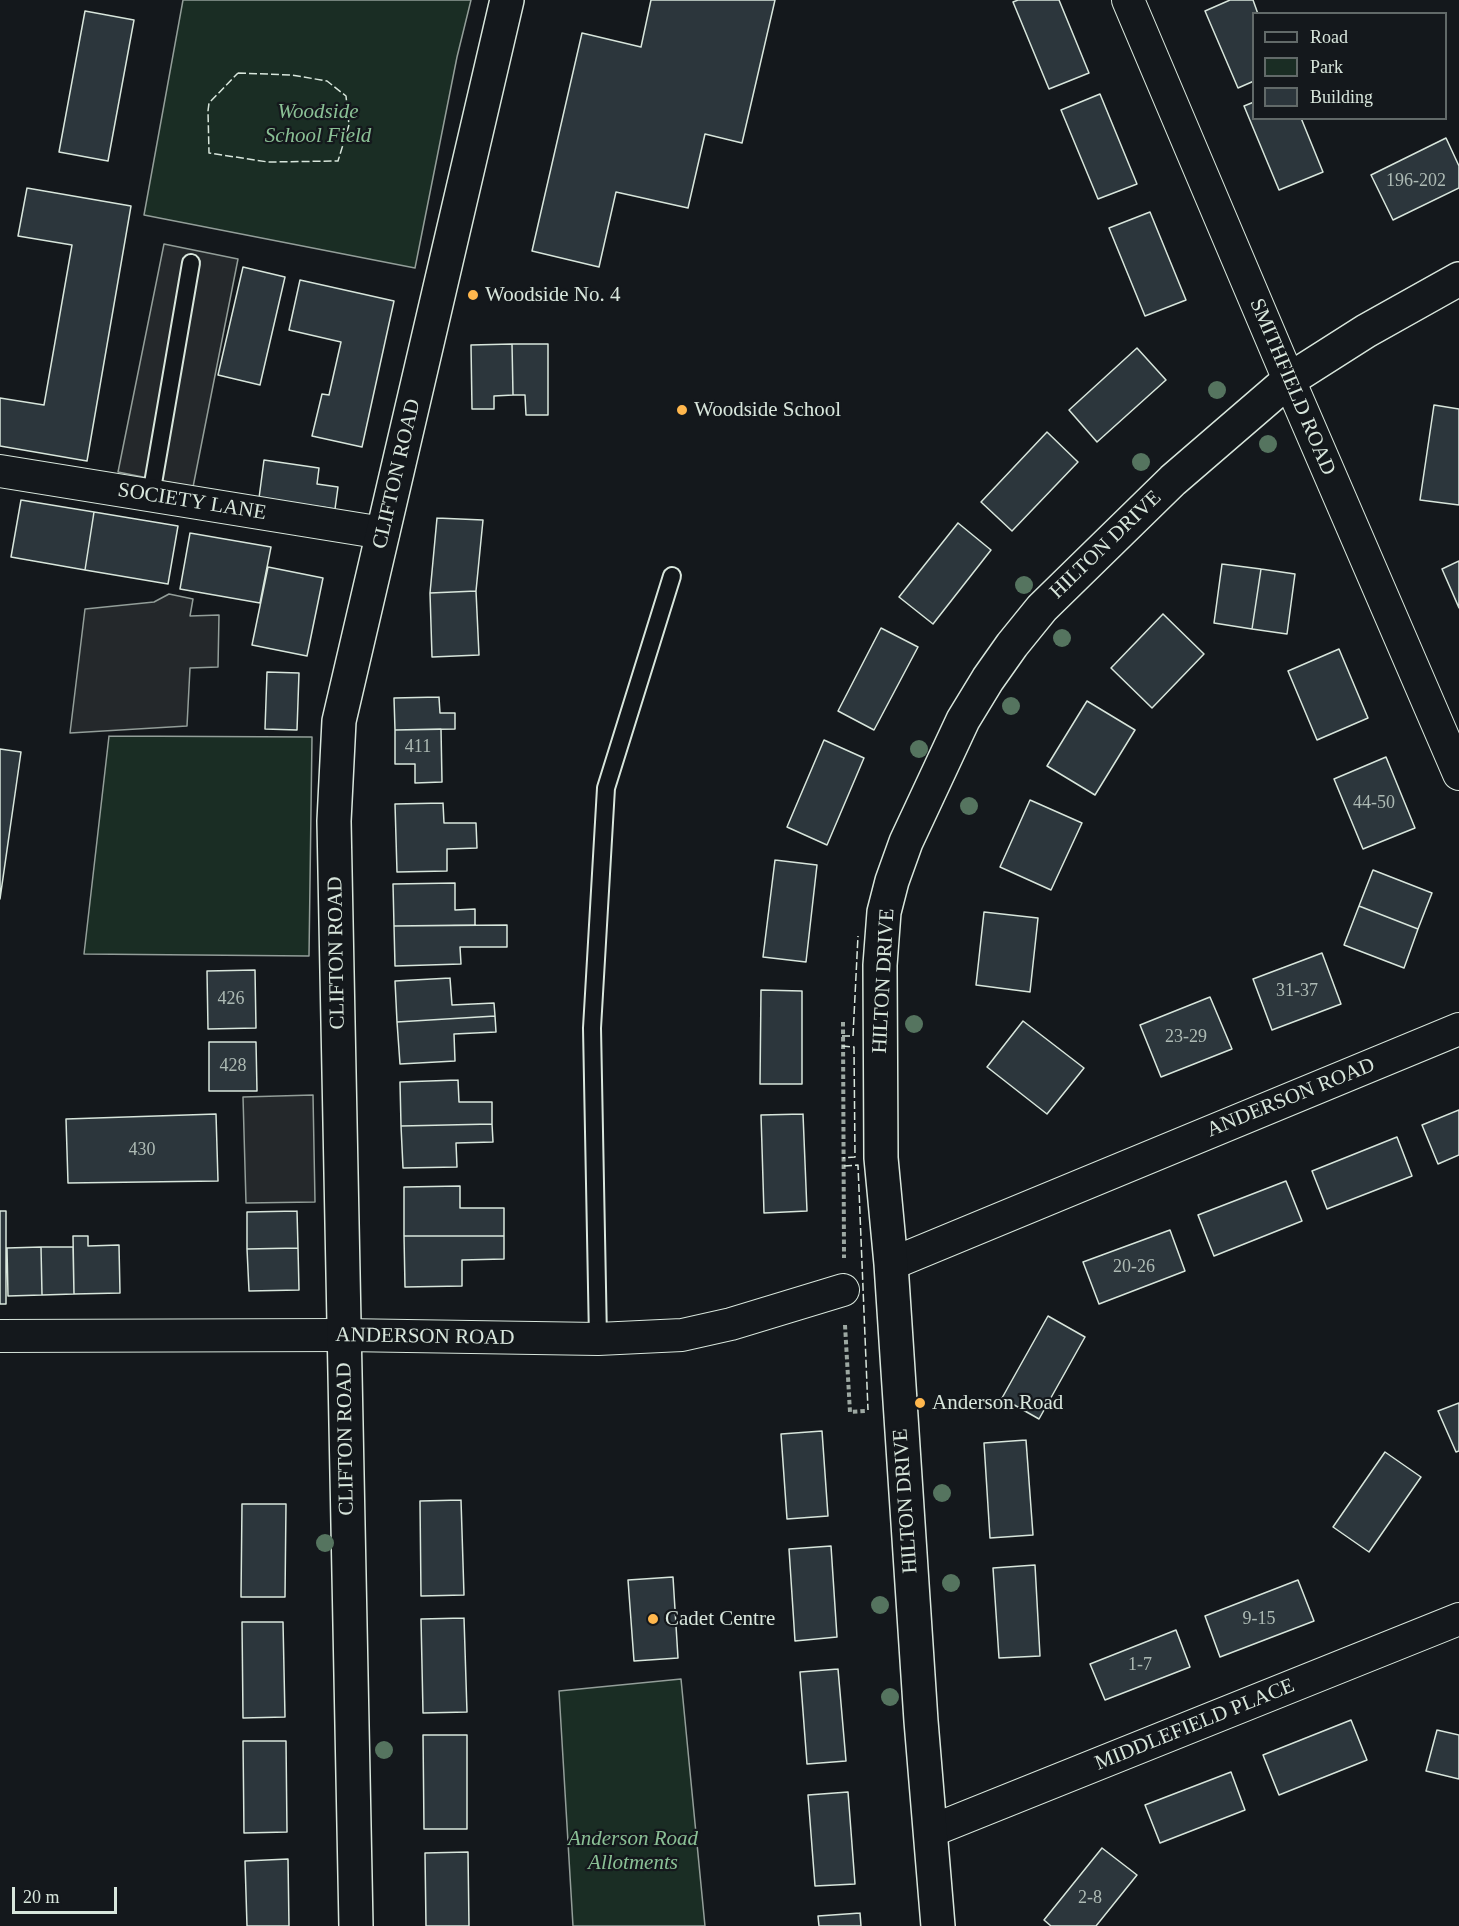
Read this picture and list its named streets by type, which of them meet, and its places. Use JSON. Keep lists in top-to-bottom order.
{
  "streets": {
    "street": [
      "SMITHFIELD ROAD",
      "CLIFTON ROAD",
      "SOCIETY LANE",
      "HILTON DRIVE",
      "ANDERSON ROAD",
      "MIDDLEFIELD PLACE"
    ]
  },
  "crossings": [
    ["SMITHFIELD ROAD", "HILTON DRIVE"],
    ["CLIFTON ROAD", "SOCIETY LANE"],
    ["CLIFTON ROAD", "ANDERSON ROAD"],
    ["HILTON DRIVE", "ANDERSON ROAD"],
    ["HILTON DRIVE", "MIDDLEFIELD PLACE"]
  ],
  "parks": ["Woodside School Field", "Anderson Road Allotments"],
  "places": [
    "Woodside No. 4",
    "Woodside School",
    "Anderson Road",
    "Cadet Centre"
  ],
  "house_numbers": [
    "196-202",
    "411",
    "44-50",
    "31-37",
    "426",
    "23-29",
    "428",
    "430",
    "20-26",
    "9-15",
    "1-7",
    "2-8"
  ],
  "legend": ["Road", "Park", "Building"],
  "scale_bar": "20 m"
}
